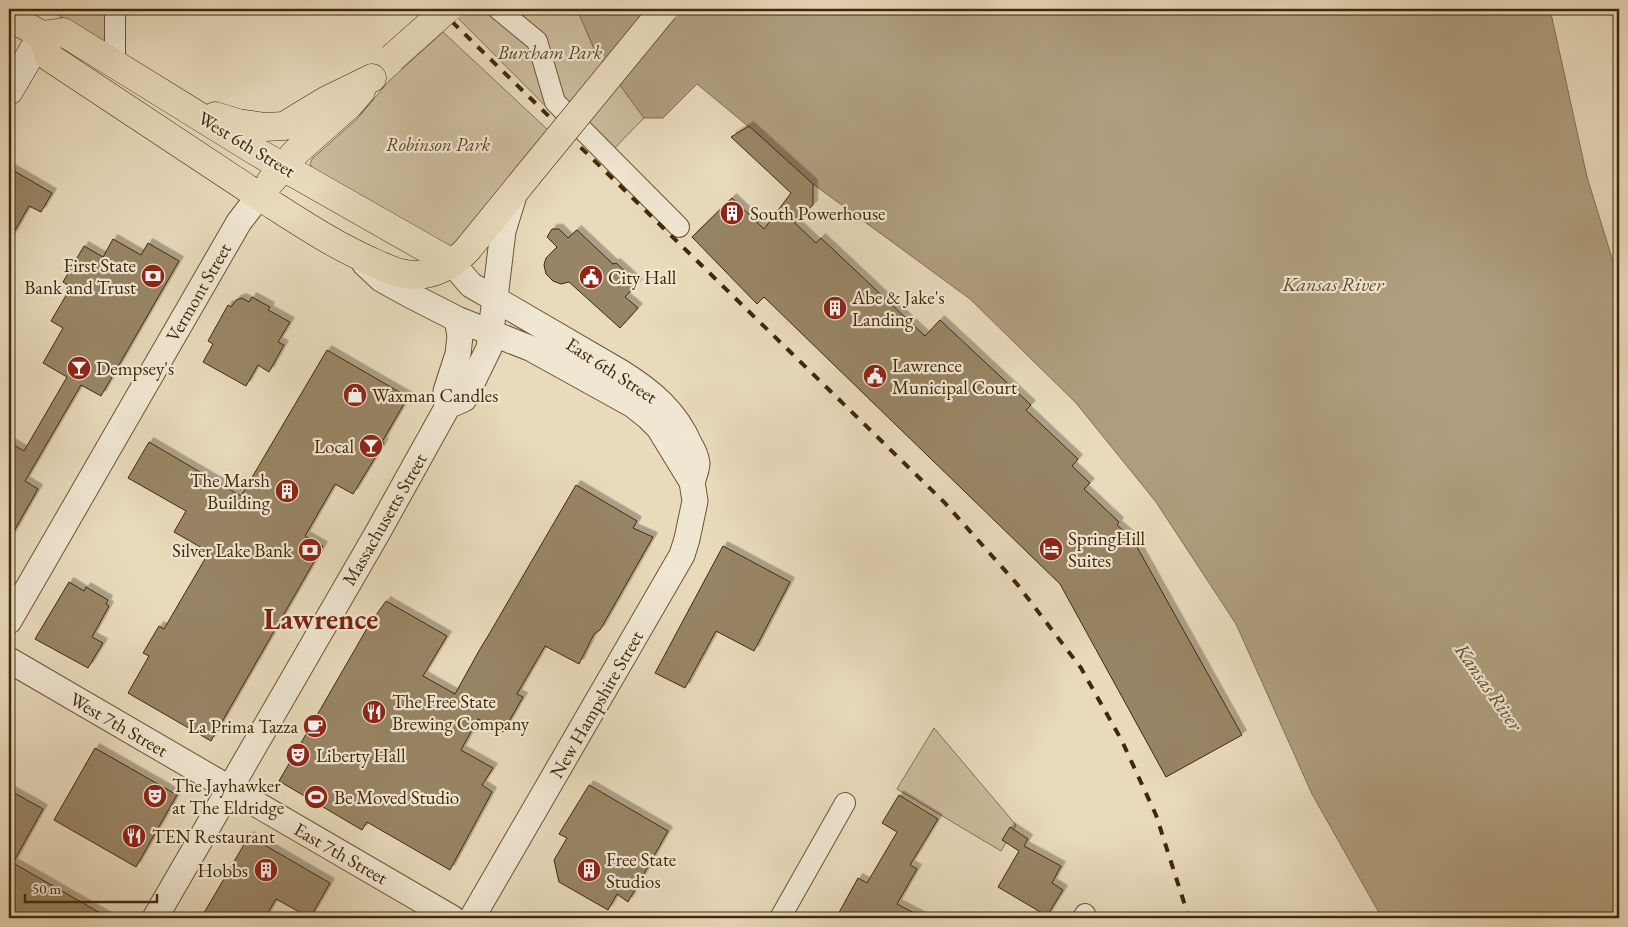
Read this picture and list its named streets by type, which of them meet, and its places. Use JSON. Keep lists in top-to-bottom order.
{
  "streets": {
    "highway": ["West 6th Street", "Vermont Street", "Massachusetts Street"],
    "street": [
      "East 6th Street",
      "New Hampshire Street",
      "West 7th Street",
      "East 7th Street"
    ]
  },
  "crossings": [
    ["West 6th Street", "Vermont Street"],
    ["West 6th Street", "East 6th Street"],
    ["West 6th Street", "Massachusetts Street"],
    ["East 6th Street", "Massachusetts Street"],
    ["East 6th Street", "New Hampshire Street"],
    ["Massachusetts Street", "West 7th Street"],
    ["Massachusetts Street", "East 7th Street"],
    ["West 7th Street", "East 7th Street"]
  ],
  "districts": ["Lawrence"],
  "water": ["Kansas River"],
  "parks": ["Burcham Park", "Robinson Park"],
  "places": {
    "building": [
      "South Powerhouse",
      "Abe & Jake's Landing",
      "The Marsh Building",
      "Hobbs",
      "Free State Studios"
    ],
    "bank": ["First State Bank and Trust", "Silver Lake Bank"],
    "public building": ["City Hall", "Lawrence Municipal Court"],
    "bar": ["Dempsey's", "Local"],
    "shop": ["Waxman Candles"],
    "hotel": ["SpringHill Suites"],
    "restaurant": ["The Free State Brewing Company", "TEN Restaurant"],
    "cafe": ["La Prima Tazza"],
    "theatre": ["Liberty Hall", "The Jayhawker at The Eldridge"],
    "sports": ["Be Moved Studio"]
  },
  "scale_bar": "50 m"
}
